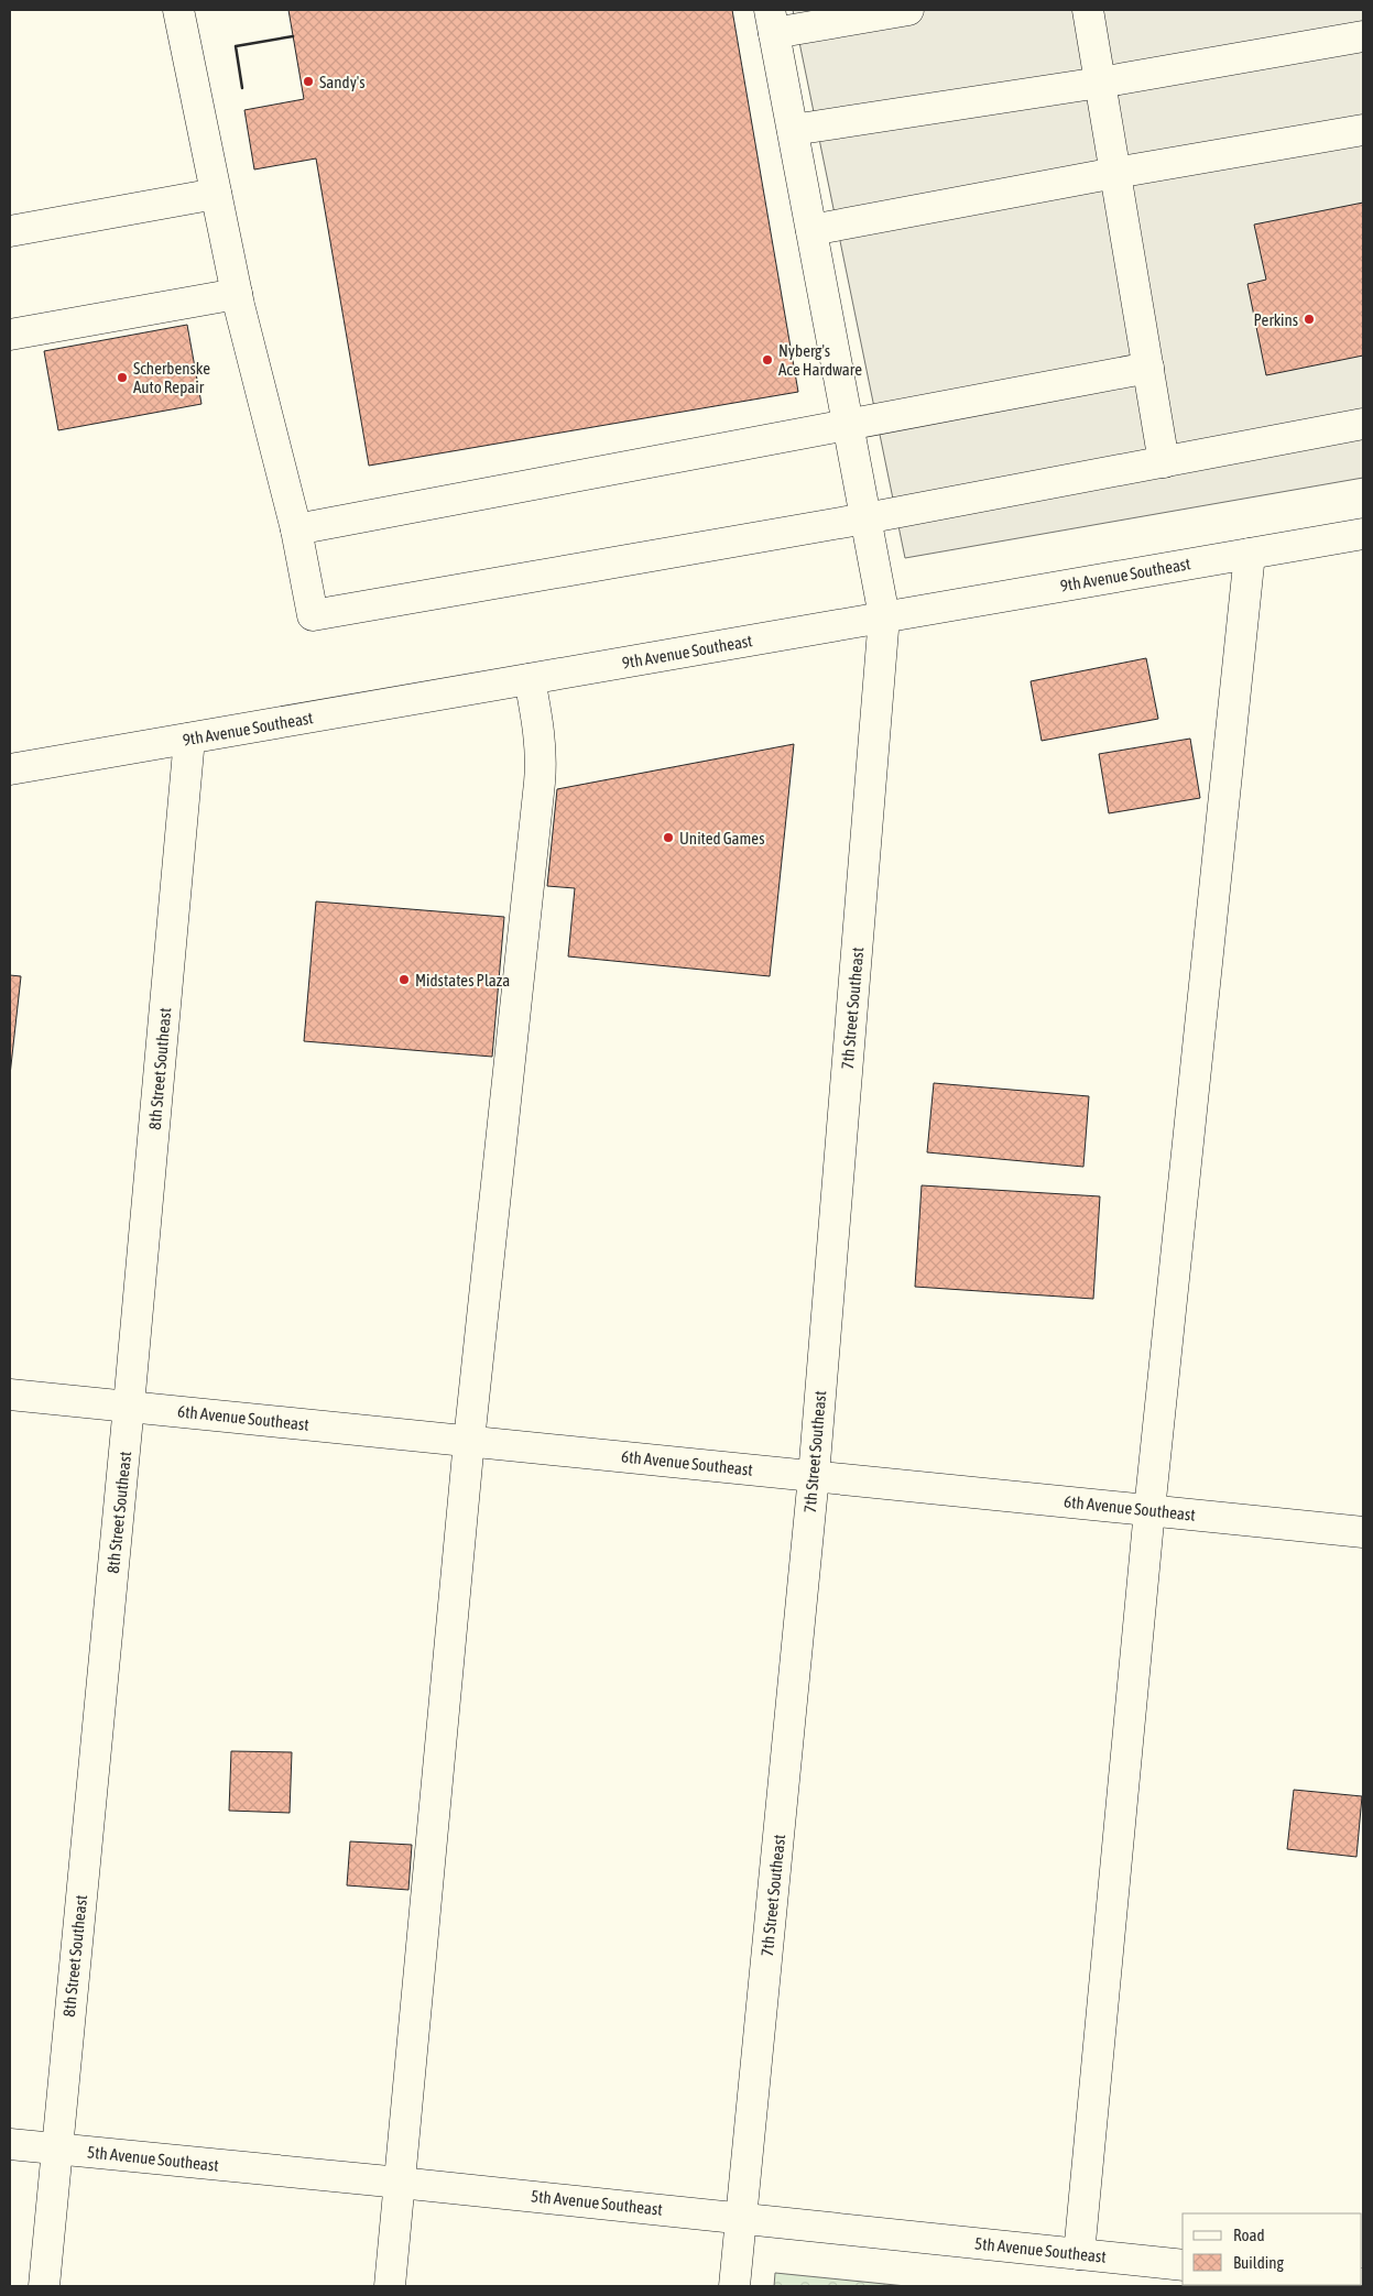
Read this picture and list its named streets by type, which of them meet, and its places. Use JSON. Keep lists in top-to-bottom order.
{
  "streets": {
    "street": [
      "9th Avenue Southeast",
      "7th Street Southeast",
      "8th Street Southeast",
      "6th Avenue Southeast",
      "5th Avenue Southeast"
    ]
  },
  "crossings": [
    ["9th Avenue Southeast", "7th Street Southeast"],
    ["9th Avenue Southeast", "8th Street Southeast"],
    ["7th Street Southeast", "6th Avenue Southeast"],
    ["7th Street Southeast", "5th Avenue Southeast"],
    ["8th Street Southeast", "6th Avenue Southeast"],
    ["8th Street Southeast", "5th Avenue Southeast"]
  ],
  "places": [
    "Sandy's",
    "Perkins",
    "Nyberg's Ace Hardware",
    "Scherbenske Auto Repair",
    "United Games",
    "Midstates Plaza"
  ],
  "legend": ["Road", "Building"]
}
